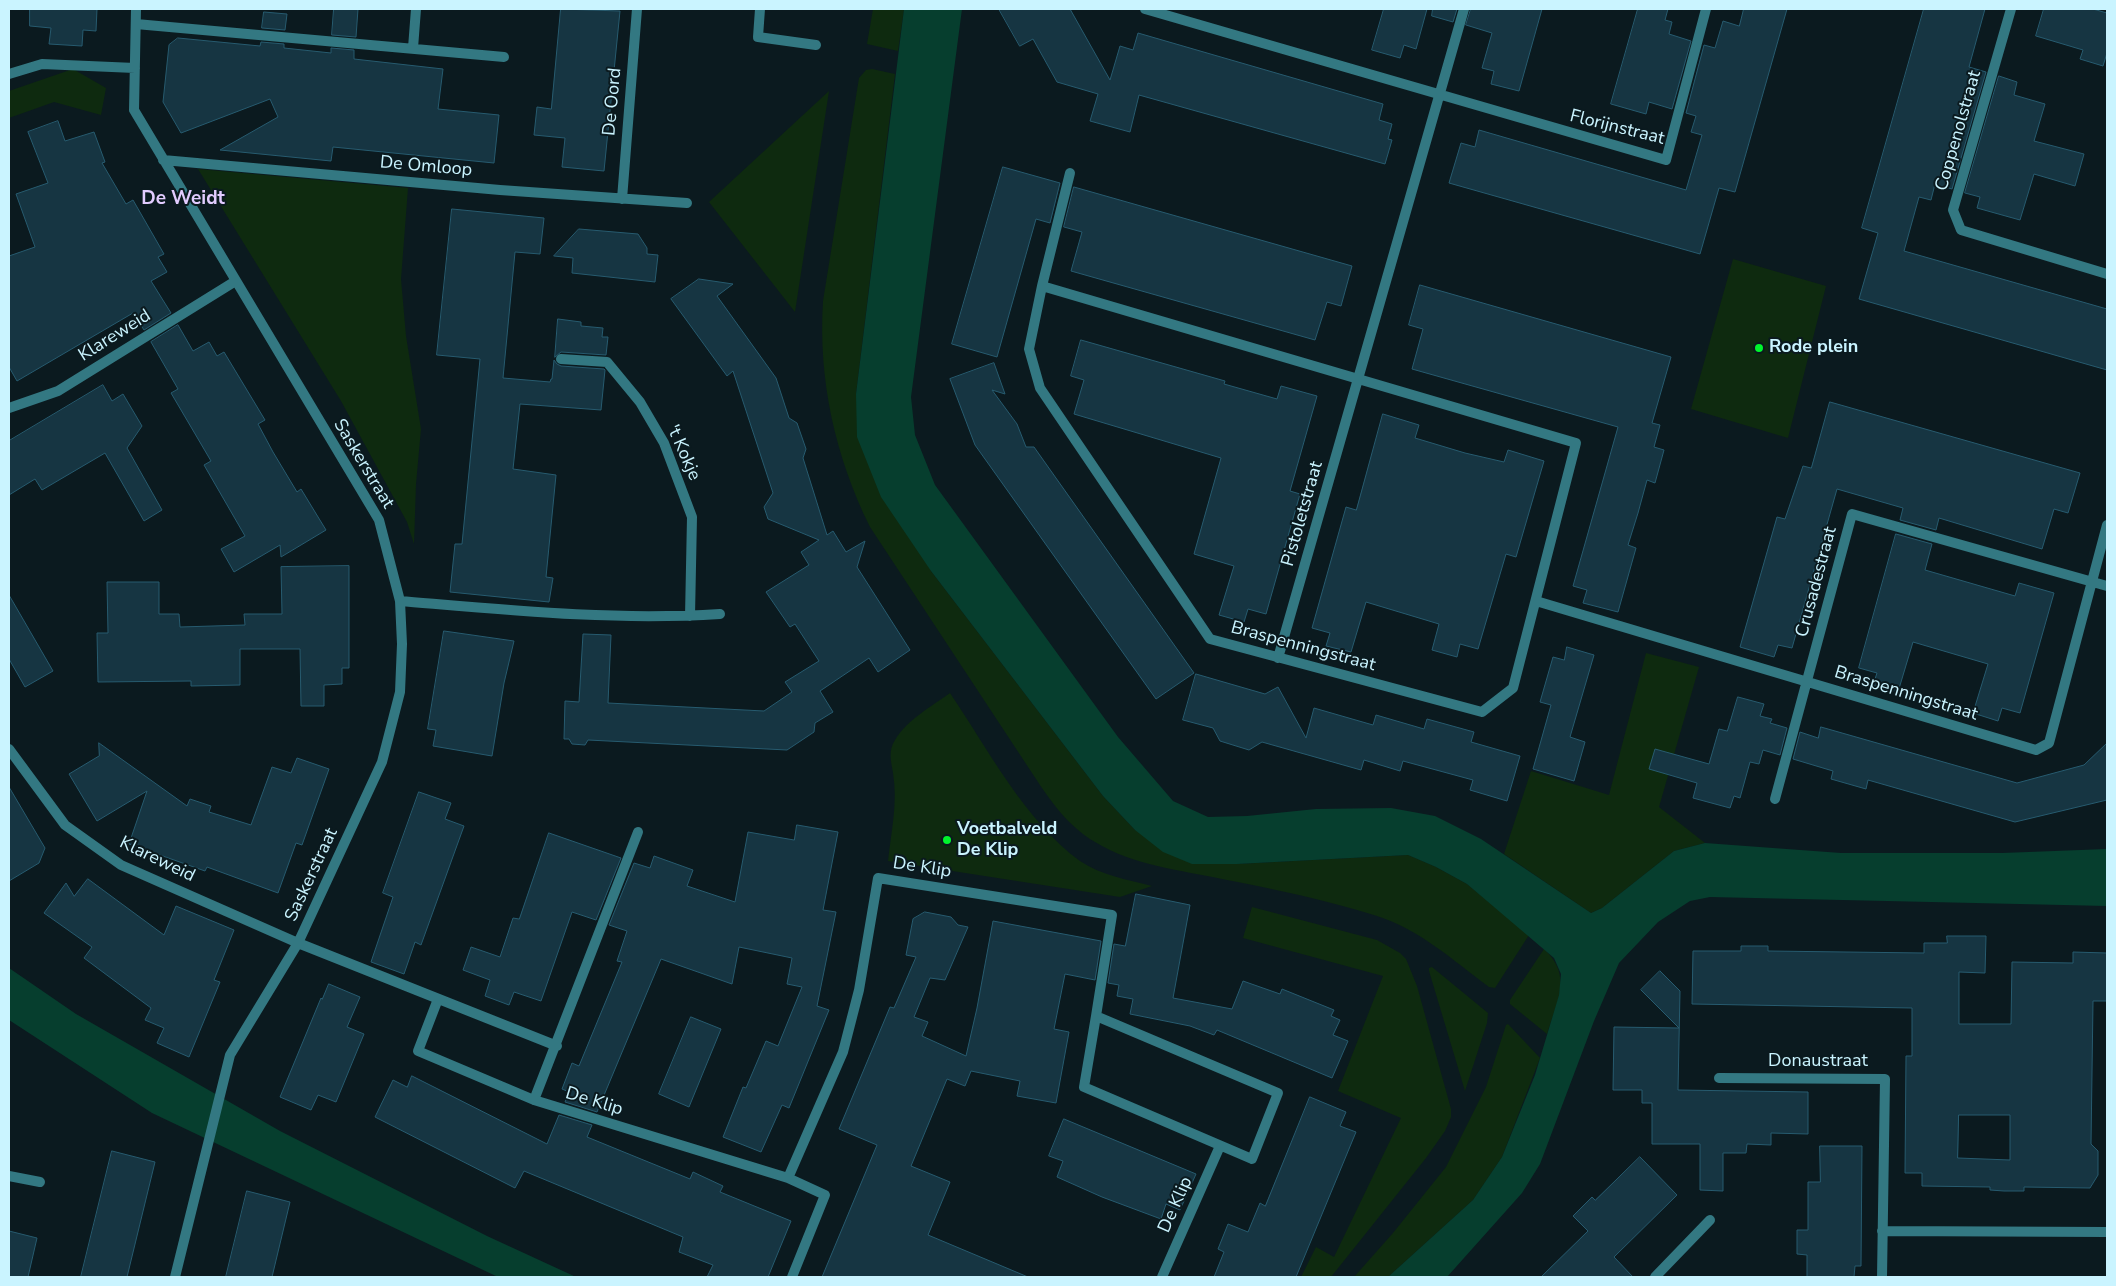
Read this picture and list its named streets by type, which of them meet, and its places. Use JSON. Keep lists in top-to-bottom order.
{
  "streets": {
    "street": [
      "De Oord",
      "Florijnstraat",
      "Coppenolstraat",
      "De Omloop",
      "Klareweid",
      "'t Kokje",
      "Saskerstraat",
      "Pistoletstraat",
      "Crusadestraat",
      "Braspenningstraat",
      "De Klip",
      "Donaustraat"
    ]
  },
  "crossings": [
    ["De Oord", "De Omloop"],
    ["De Omloop", "Saskerstraat"],
    ["Klareweid", "Saskerstraat"],
    ["Pistoletstraat", "Braspenningstraat"],
    ["Crusadestraat", "Braspenningstraat"]
  ],
  "districts": ["De Weidt"],
  "places": ["Rode plein", "Voetbalveld De Klip"]
}
